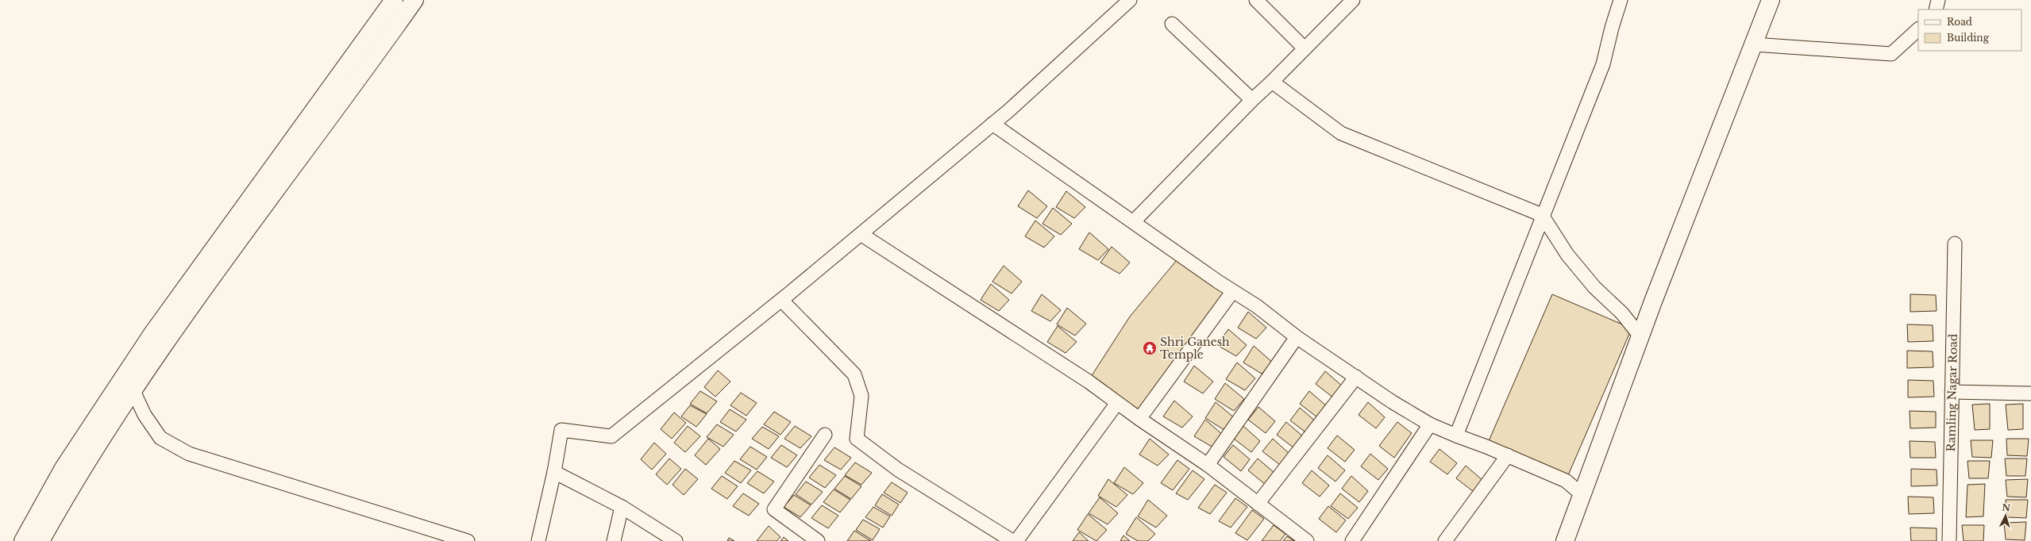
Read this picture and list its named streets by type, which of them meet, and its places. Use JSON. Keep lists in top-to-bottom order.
{
  "streets": {
    "street": ["Ramling Nagar Road"]
  },
  "places": {
    "temple": ["Shri Ganesh Temple"]
  },
  "legend": ["Road", "Building"],
  "north": "top"
}
